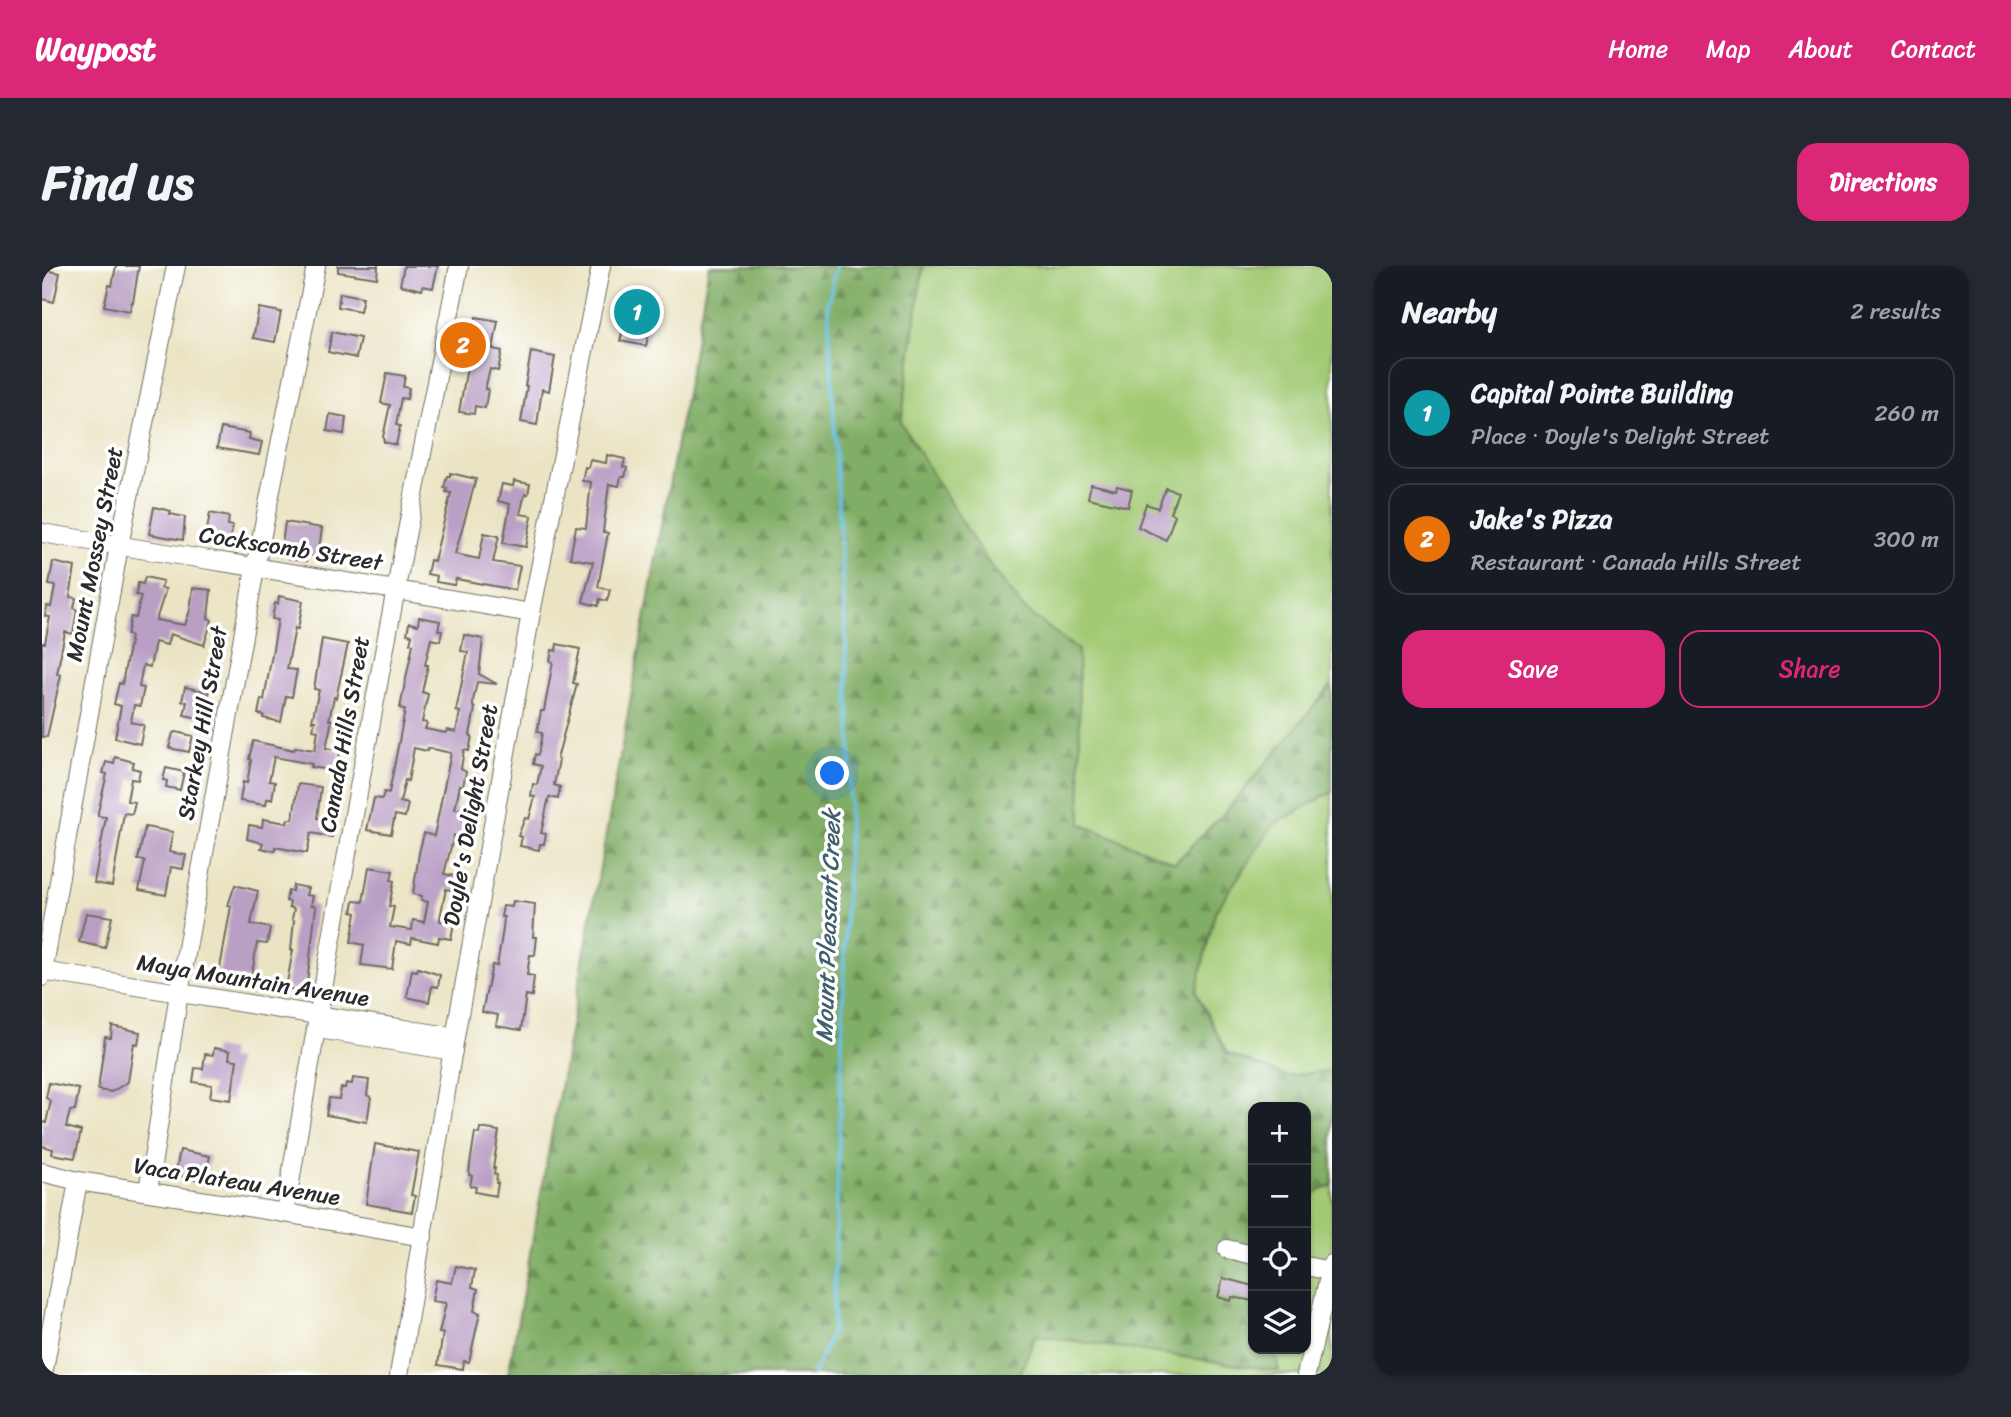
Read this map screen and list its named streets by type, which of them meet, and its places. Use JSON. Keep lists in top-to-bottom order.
{
  "streets": {
    "street": [
      "Cockscomb Street",
      "Mount Mossey Street",
      "Starkey Hill Street",
      "Canada Hills Street",
      "Doyle's Delight Street",
      "Maya Mountain Avenue",
      "Vaca Plateau Avenue"
    ]
  },
  "crossings": [
    ["Cockscomb Street", "Mount Mossey Street"],
    ["Cockscomb Street", "Starkey Hill Street"],
    ["Cockscomb Street", "Canada Hills Street"],
    ["Cockscomb Street", "Doyle's Delight Street"],
    ["Mount Mossey Street", "Maya Mountain Avenue"],
    ["Starkey Hill Street", "Maya Mountain Avenue"],
    ["Starkey Hill Street", "Vaca Plateau Avenue"],
    ["Canada Hills Street", "Maya Mountain Avenue"],
    ["Canada Hills Street", "Vaca Plateau Avenue"],
    ["Doyle's Delight Street", "Maya Mountain Avenue"],
    ["Doyle's Delight Street", "Vaca Plateau Avenue"]
  ],
  "water": ["Mount Pleasant Creek"],
  "page": {
    "header": "Waypost",
    "nav": [
      "Home",
      "Map",
      "About",
      "Contact"
    ],
    "title": "Find us",
    "buttons": [
      "Directions",
      ["Save", "Share"]
    ],
    "heading": ["Nearby", "2 results"],
    "pins": ["1", "2"],
    "list": [
      {
        "mark": "1",
        "name": "Capital Pointe Building",
        "note": "Place · Doyle's Delight Street",
        "value": "260 m"
      },
      {
        "mark": "2",
        "name": "Jake's Pizza",
        "note": "Restaurant · Canada Hills Street",
        "value": "300 m"
      }
    ],
    "map_buttons": ["+", "−"]
  }
}
